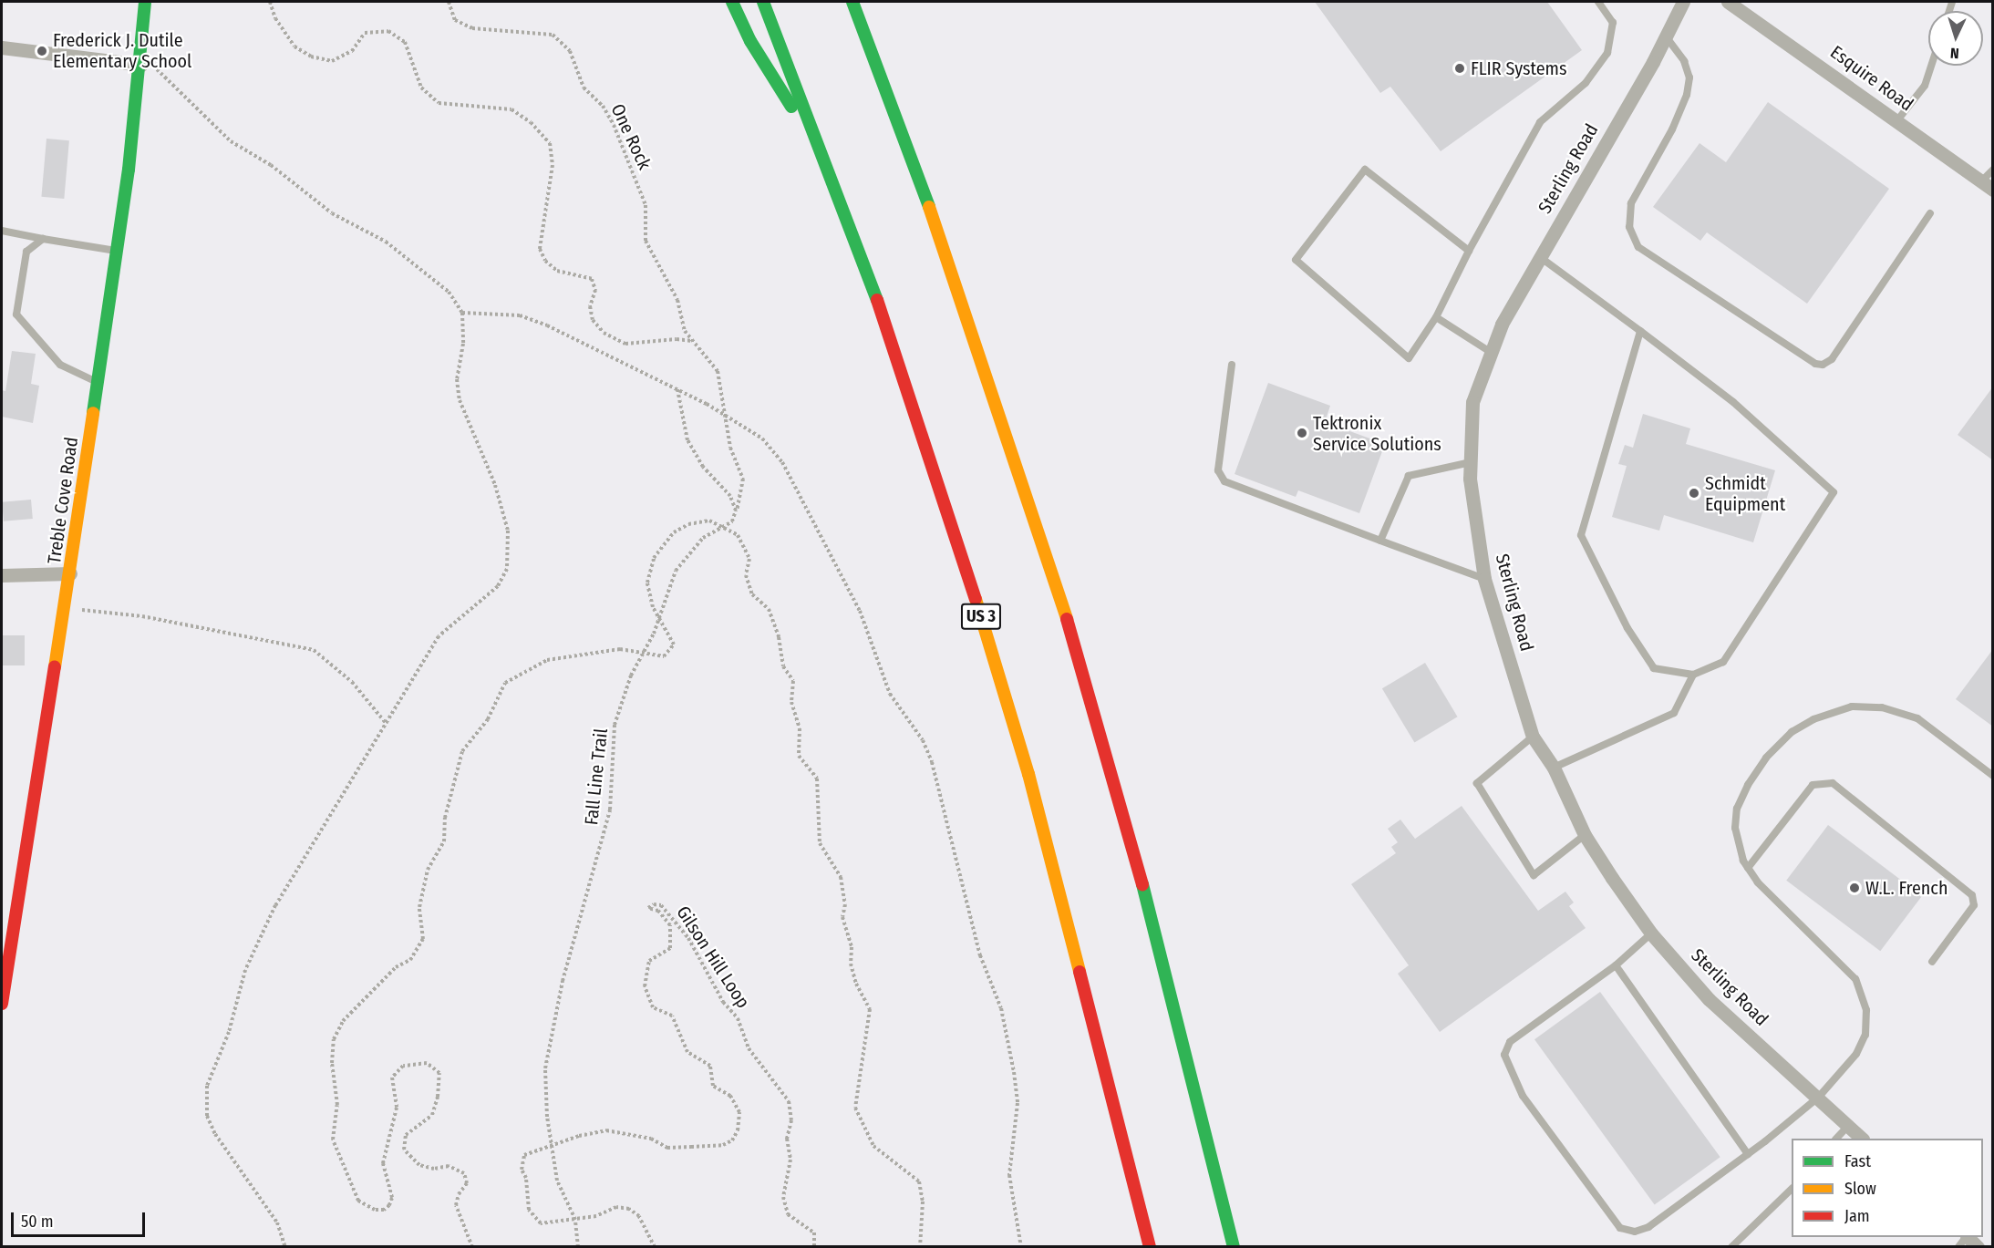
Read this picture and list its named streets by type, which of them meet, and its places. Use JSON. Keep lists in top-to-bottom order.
{
  "streets": {
    "main road": ["Treble Cove Road", "US 3"],
    "street": ["Esquire Road", "Sterling Road"],
    "path": ["One Rock", "Fall Line Trail", "Gilson Hill Loop"]
  },
  "crossings": [
    ["Fall Line Trail", "Gilson Hill Loop"]
  ],
  "places": [
    "Frederick J. Dutile Elementary School",
    "FLIR Systems",
    "Tektronix Service Solutions",
    "Schmidt Equipment",
    "W.L. French"
  ],
  "legend": ["Fast", "Slow", "Jam"],
  "scale_bar": "50 m",
  "north": "bottom"
}
